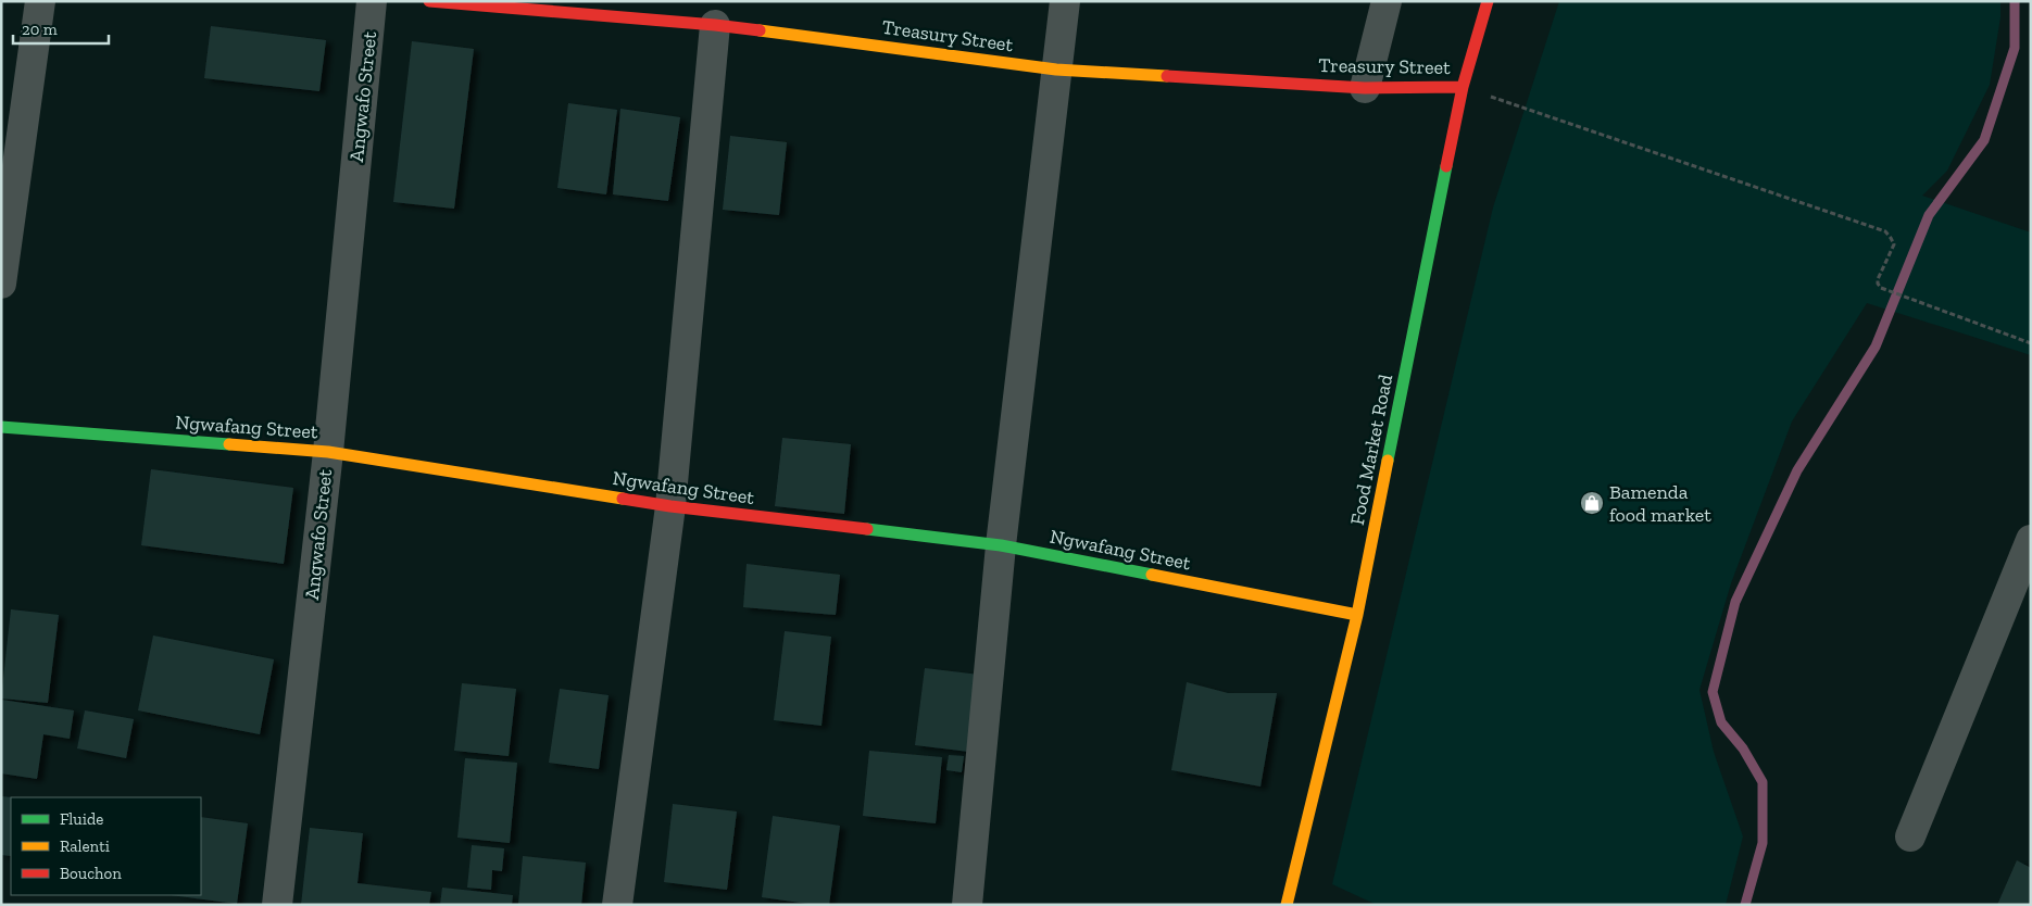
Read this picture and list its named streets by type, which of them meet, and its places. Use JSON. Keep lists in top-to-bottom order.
{
  "streets": {
    "main road": ["Treasury Street", "Ngwafang Street", "Food Market Road"],
    "street": ["Angwafo Street"]
  },
  "crossings": [
    ["Treasury Street", "Food Market Road"],
    ["Angwafo Street", "Ngwafang Street"],
    ["Ngwafang Street", "Food Market Road"]
  ],
  "places": {
    "shop": ["Bamenda food market"]
  },
  "legend": ["Fluide", "Ralenti", "Bouchon"],
  "scale_bar": "20 m"
}
